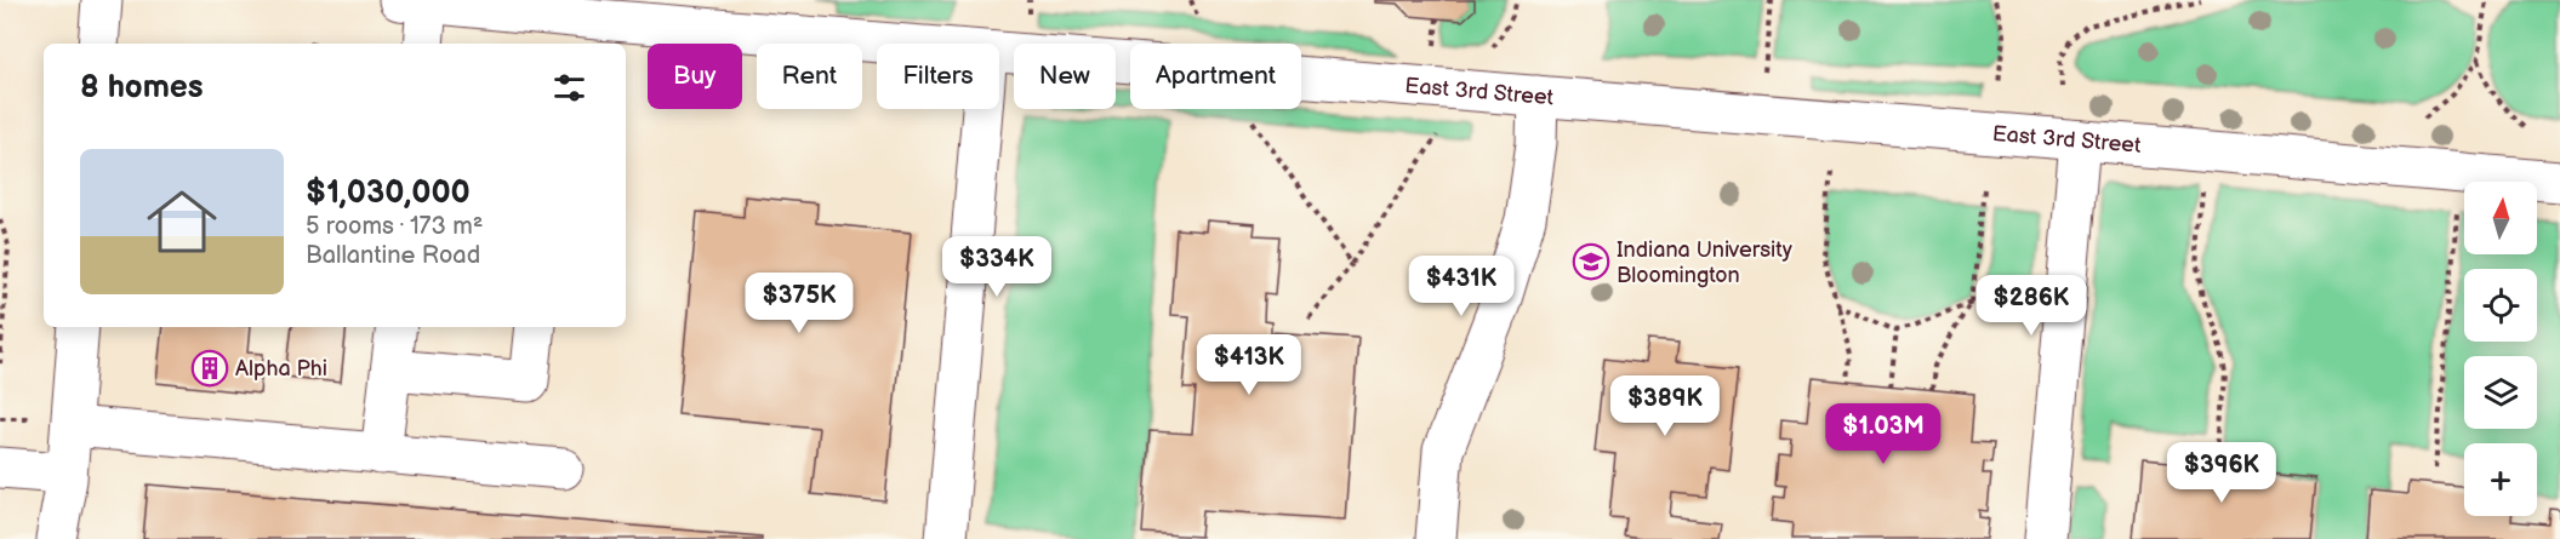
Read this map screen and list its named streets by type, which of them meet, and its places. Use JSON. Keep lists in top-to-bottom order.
{
  "streets": {
    "main road": ["East 3rd Street"]
  },
  "places": {
    "school or university": ["Indiana University Bloomington"],
    "building": ["Alpha Phi"]
  },
  "north": "top",
  "page": {
    "chip": [
      "Buy",
      "Rent",
      "Filters",
      "New",
      "Apartment"
    ],
    "heading": "8 homes",
    "list": [
      {
        "name": "$1,030,000",
        "note": "5 rooms · 173 m² · Ballantine Road"
      }
    ],
    "map_buttons": "+",
    "price": [
      "$334K",
      "$431K",
      "$375K",
      "$286K",
      "$413K",
      "$389K",
      "$1.03M",
      "$396K"
    ]
  }
}
